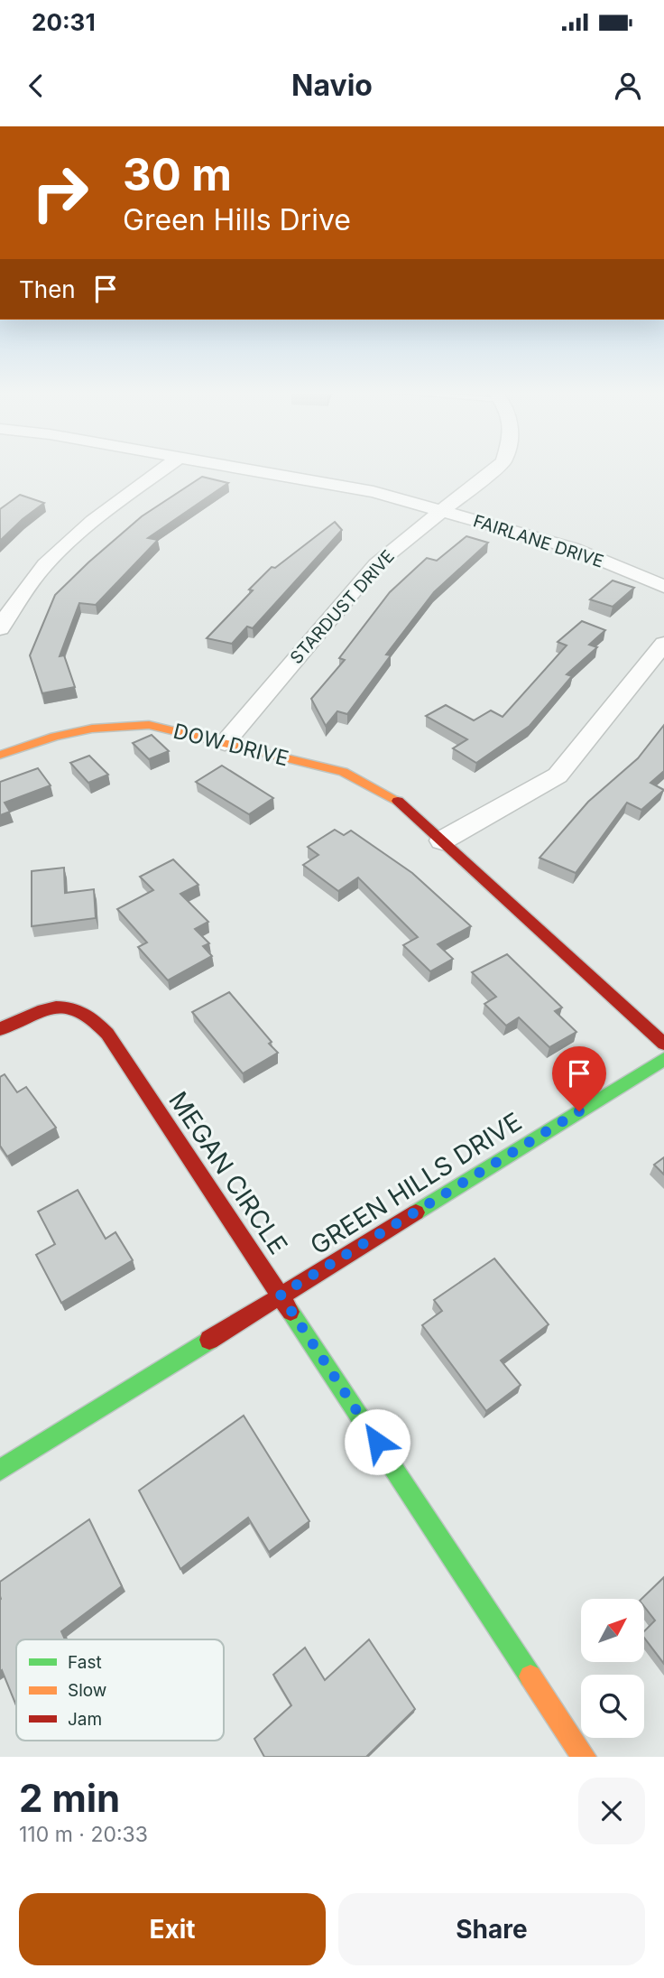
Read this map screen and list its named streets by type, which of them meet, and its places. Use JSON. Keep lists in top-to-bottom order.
{
  "streets": {
    "street": [
      "FAIRLANE DRIVE",
      "STARDUST DRIVE",
      "DOW DRIVE",
      "MEGAN CIRCLE",
      "GREEN HILLS DRIVE"
    ]
  },
  "crossings": [
    ["FAIRLANE DRIVE", "STARDUST DRIVE"],
    ["STARDUST DRIVE", "DOW DRIVE"],
    ["MEGAN CIRCLE", "GREEN HILLS DRIVE"]
  ],
  "legend": ["Fast", "Slow", "Jam"],
  "north": "top right",
  "page": {
    "status": "20:31",
    "header": "Navio",
    "turn": ["30 m", "Green Hills Drive"],
    "then": "Then",
    "heading": ["2 min", "110 m · 20:33"],
    "buttons": ["Exit", "Share"]
  }
}
